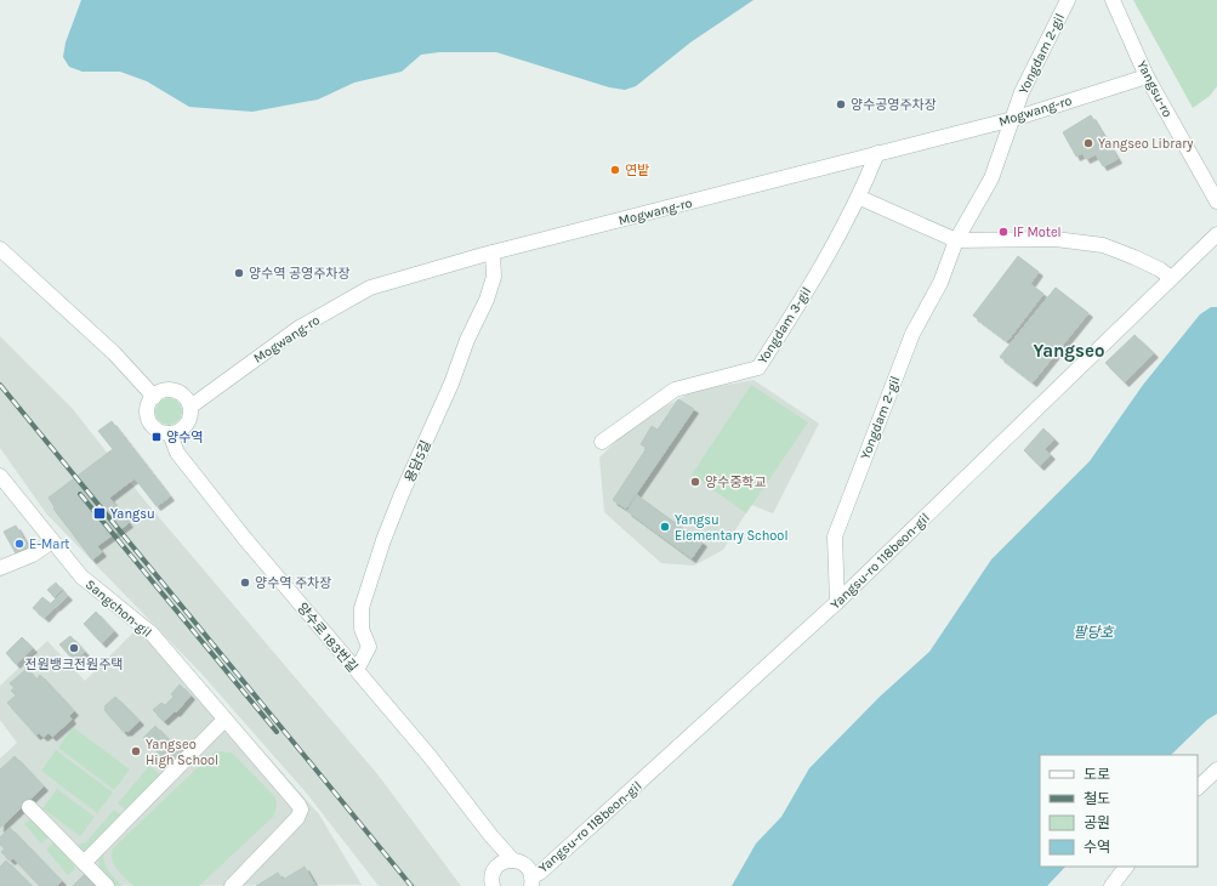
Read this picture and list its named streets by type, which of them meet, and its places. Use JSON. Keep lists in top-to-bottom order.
{
  "streets": {
    "street": [
      "Yongdam 2-gil",
      "Yangsu-ro",
      "Mogwang-ro",
      "Yongdam 3-gil",
      "용담5길",
      "Yangsu-ro 118beon-gil",
      "Sangchon-gil",
      "양수로 183번길"
    ]
  },
  "crossings": [
    ["Yongdam 2-gil", "Mogwang-ro"],
    ["Yongdam 2-gil", "Yangsu-ro 118beon-gil"],
    ["Yangsu-ro", "Mogwang-ro"],
    ["Mogwang-ro", "Yongdam 3-gil"],
    ["Mogwang-ro", "용담5길"],
    ["Mogwang-ro", "양수로 183번길"],
    ["용담5길", "양수로 183번길"],
    ["Yangsu-ro 118beon-gil", "양수로 183번길"]
  ],
  "districts": ["Yangseo"],
  "water": ["팔당호"],
  "places": {
    "other": [
      "양수공영주차장",
      "Yangseo Library",
      "연밭",
      "IF Motel",
      "양수역 공영주차장",
      "양수중학교",
      "Yangsu Elementary School",
      "E-Mart",
      "양수역 주차장",
      "전원뱅크전원주택",
      "Yangseo High School"
    ],
    "transit": ["양수역", "Yangsu"]
  },
  "legend": [
    "도로",
    "철도",
    "공원",
    "수역"
  ]
}
